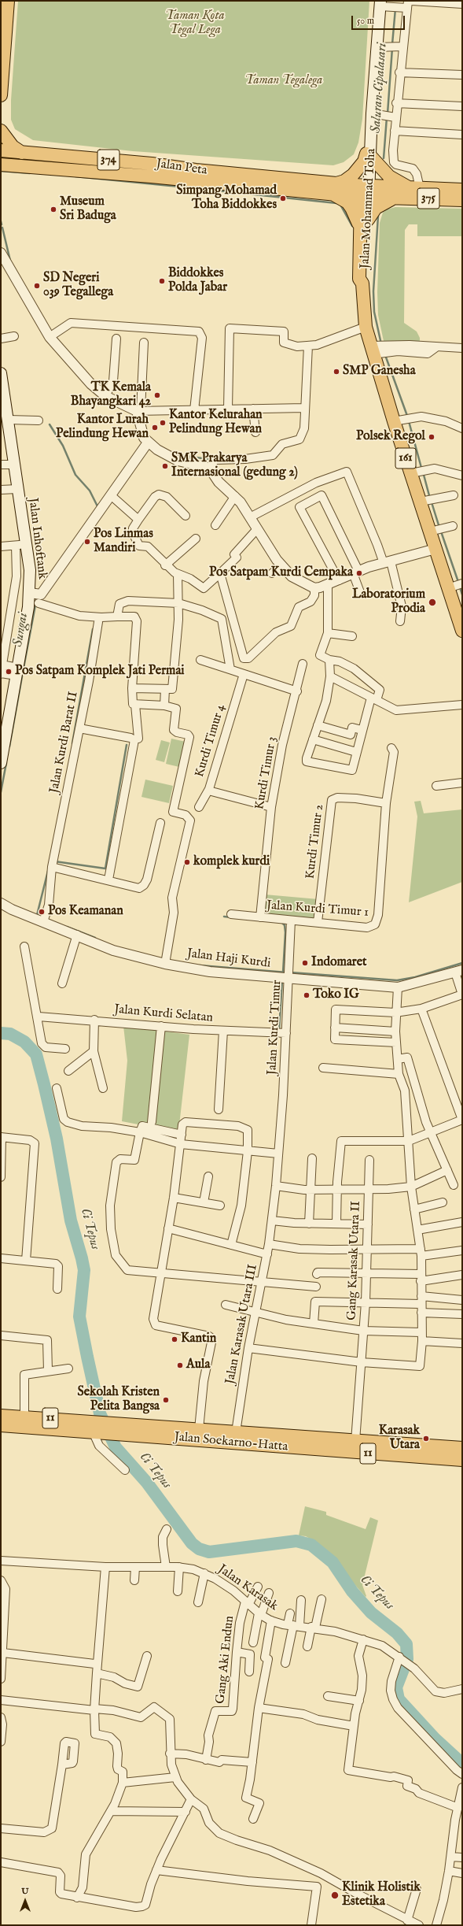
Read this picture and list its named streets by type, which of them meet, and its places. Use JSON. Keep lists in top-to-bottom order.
{
  "streets": {
    "main road": [
      "374",
      "Jalan Peta",
      "375",
      "Jalan Mohammad Toha",
      "161",
      "Jalan Inhoftank",
      "11",
      "Jalan Soekarno-Hatta"
    ],
    "street": [
      "Kurdi Timur 4",
      "Jalan Kurdi Barat II",
      "Kurdi Timur 3",
      "Kurdi Timur 2",
      "Jalan Kurdi Timur 1",
      "Jalan Haji Kurdi",
      "Jalan Kurdi Selatan",
      "Jalan Kurdi Timur",
      "Gang Karasak Utara II",
      "Jalan Karasak Utara III",
      "Jalan Karasak",
      "Gang Aki Endun"
    ]
  },
  "crossings": [
    ["Jalan Peta", "375"],
    ["Jalan Peta", "Jalan Mohammad Toha"],
    ["375", "Jalan Mohammad Toha"],
    ["Kurdi Timur 4", "Kurdi Timur 3"],
    ["Jalan Kurdi Barat II", "Jalan Haji Kurdi"],
    ["Kurdi Timur 3", "Jalan Kurdi Timur 1"],
    ["Kurdi Timur 2", "Jalan Kurdi Timur 1"],
    ["Jalan Kurdi Timur 1", "Jalan Kurdi Timur"],
    ["Jalan Haji Kurdi", "Jalan Kurdi Timur"],
    ["Jalan Kurdi Selatan", "Jalan Kurdi Timur"],
    ["Jalan Kurdi Timur", "Jalan Karasak Utara III"],
    ["Gang Karasak Utara II", "Jalan Soekarno-Hatta"],
    ["Jalan Karasak Utara III", "Jalan Soekarno-Hatta"],
    ["Jalan Karasak", "Gang Aki Endun"]
  ],
  "water": ["Saluran Cipalasari", "Sungai", "Ci Tepus"],
  "parks": ["Taman Kota Tegal Lega", "Taman Tegalega"],
  "places": [
    "Simpang Mohamad Toha Biddokkes",
    "Museum Sri Baduga",
    "Biddokkes Polda Jabar",
    "SD Negeri 039 Tegallega",
    "SMP Ganesha",
    "TK Kemala Bhayangkari 42",
    "Kantor Kelurahan Pelindung Hewan",
    "Kantor Lurah Pelindung Hewan",
    "Polsek Regol",
    "SMK Prakarya Internasional (gedung 2)",
    "Pos Linmas Mandiri",
    "Pos Satpam Kurdi Cempaka",
    "Laboratorium Prodia",
    "Pos Satpam Komplek Jati Permai",
    "komplek kurdi",
    "Pos Keamanan",
    "Indomaret",
    "Toko IG",
    "Kantin",
    "Aula",
    "Sekolah Kristen Pelita Bangsa",
    "Karasak Utara",
    "Klinik Holistik Estetika"
  ],
  "scale_bar": "50 m",
  "north": "top"
}
